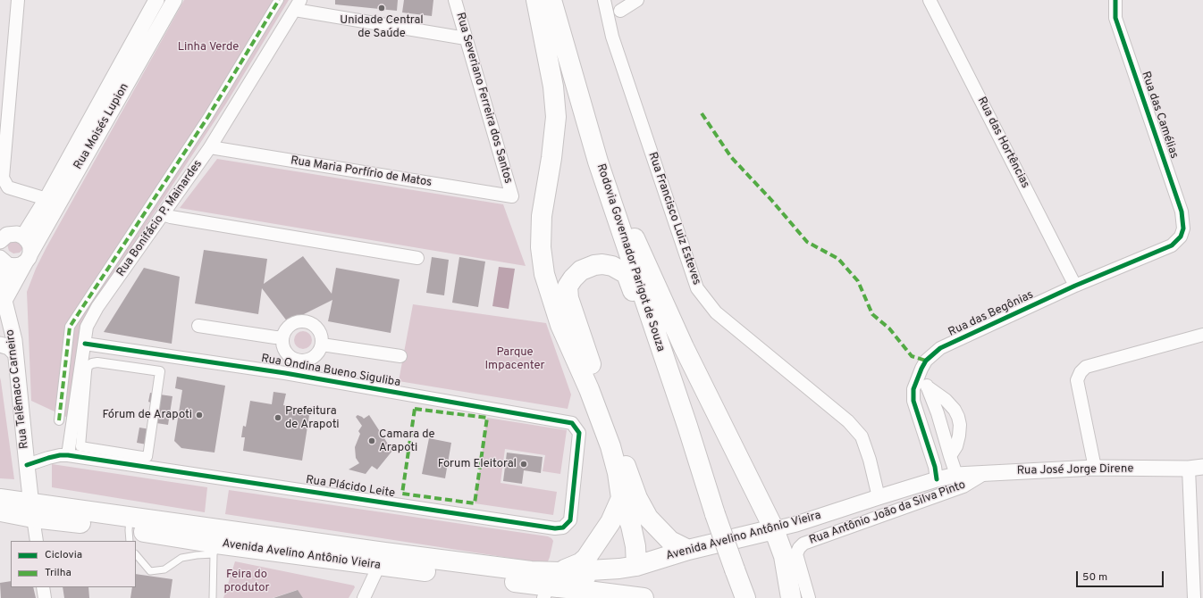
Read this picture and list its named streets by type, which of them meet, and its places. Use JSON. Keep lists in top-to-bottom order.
{
  "streets": {
    "main road": ["Rodovia Governador Parigot de Souza", "Avenida Avelino Antônio Vieira"],
    "street": [
      "Rua Severiano Ferreira dos Santos",
      "Rua das Camélias",
      "Rua Moisés Lupion",
      "Rua das Hortências",
      "Rua Maria Porfírio de Matos",
      "Rua Bonifácio P. Mainardes",
      "Rua Francisco Luiz Esteves",
      "Rua das Begônias",
      "Rua Ondina Bueno Siguliba",
      "Rua Telêmaco Carneiro",
      "Rua José Jorge Direne",
      "Rua Plácido Leite",
      "Rua Antônio João da Silva Pinto"
    ]
  },
  "crossings": [
    ["Rua Severiano Ferreira dos Santos", "Rua Maria Porfírio de Matos"],
    ["Rua das Camélias", "Rua das Begônias"],
    ["Rua Moisés Lupion", "Rua Telêmaco Carneiro"],
    ["Rua das Hortências", "Rua das Begônias"],
    ["Rua Maria Porfírio de Matos", "Rua Bonifácio P. Mainardes"],
    ["Rua Bonifácio P. Mainardes", "Rua Ondina Bueno Siguliba"],
    ["Rua Bonifácio P. Mainardes", "Rua Plácido Leite"],
    ["Rua Francisco Luiz Esteves", "Avenida Avelino Antônio Vieira"],
    ["Rua das Begônias", "Rua José Jorge Direne"],
    ["Rua das Begônias", "Avenida Avelino Antônio Vieira"],
    ["Rua Ondina Bueno Siguliba", "Rua Plácido Leite"],
    ["Rua Telêmaco Carneiro", "Rua Plácido Leite"],
    ["Rua Telêmaco Carneiro", "Avenida Avelino Antônio Vieira"],
    ["Rua José Jorge Direne", "Rua Antônio João da Silva Pinto"],
    ["Rua José Jorge Direne", "Avenida Avelino Antônio Vieira"]
  ],
  "parks": ["Linha Verde", "Parque Impacenter", "Feira do produtor"],
  "places": [
    "Unidade Central de Saúde",
    "Fórum de Arapoti",
    "Prefeitura de Arapoti",
    "Camara de Arapoti",
    "Forum Eleitoral"
  ],
  "legend": ["Ciclovia", "Trilha"],
  "scale_bar": "50 m"
}
